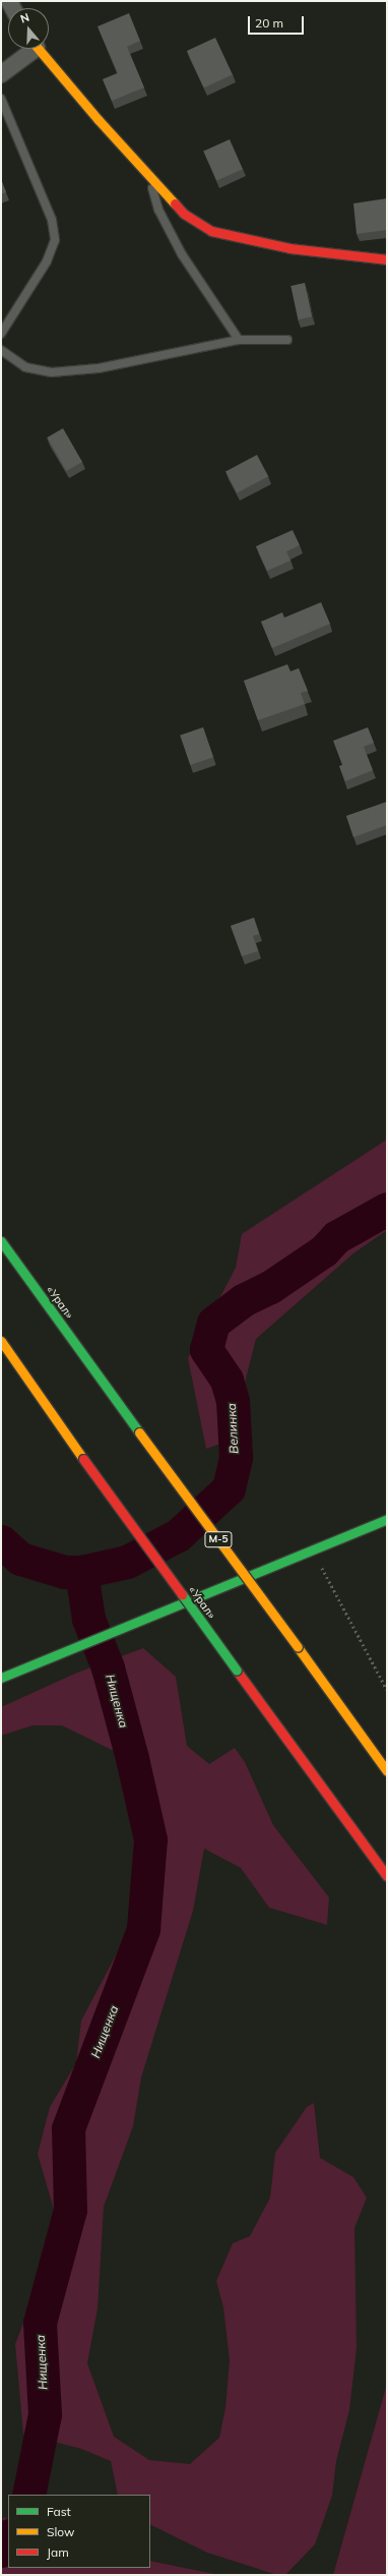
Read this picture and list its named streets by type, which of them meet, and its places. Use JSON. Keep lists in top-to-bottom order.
{
  "streets": {
    "main road": ["«Урал»", "М-5"]
  },
  "water": ["Велинка", "Нищенка"],
  "legend": ["Fast", "Slow", "Jam"],
  "scale_bar": "20 m",
  "north": "top"
}
